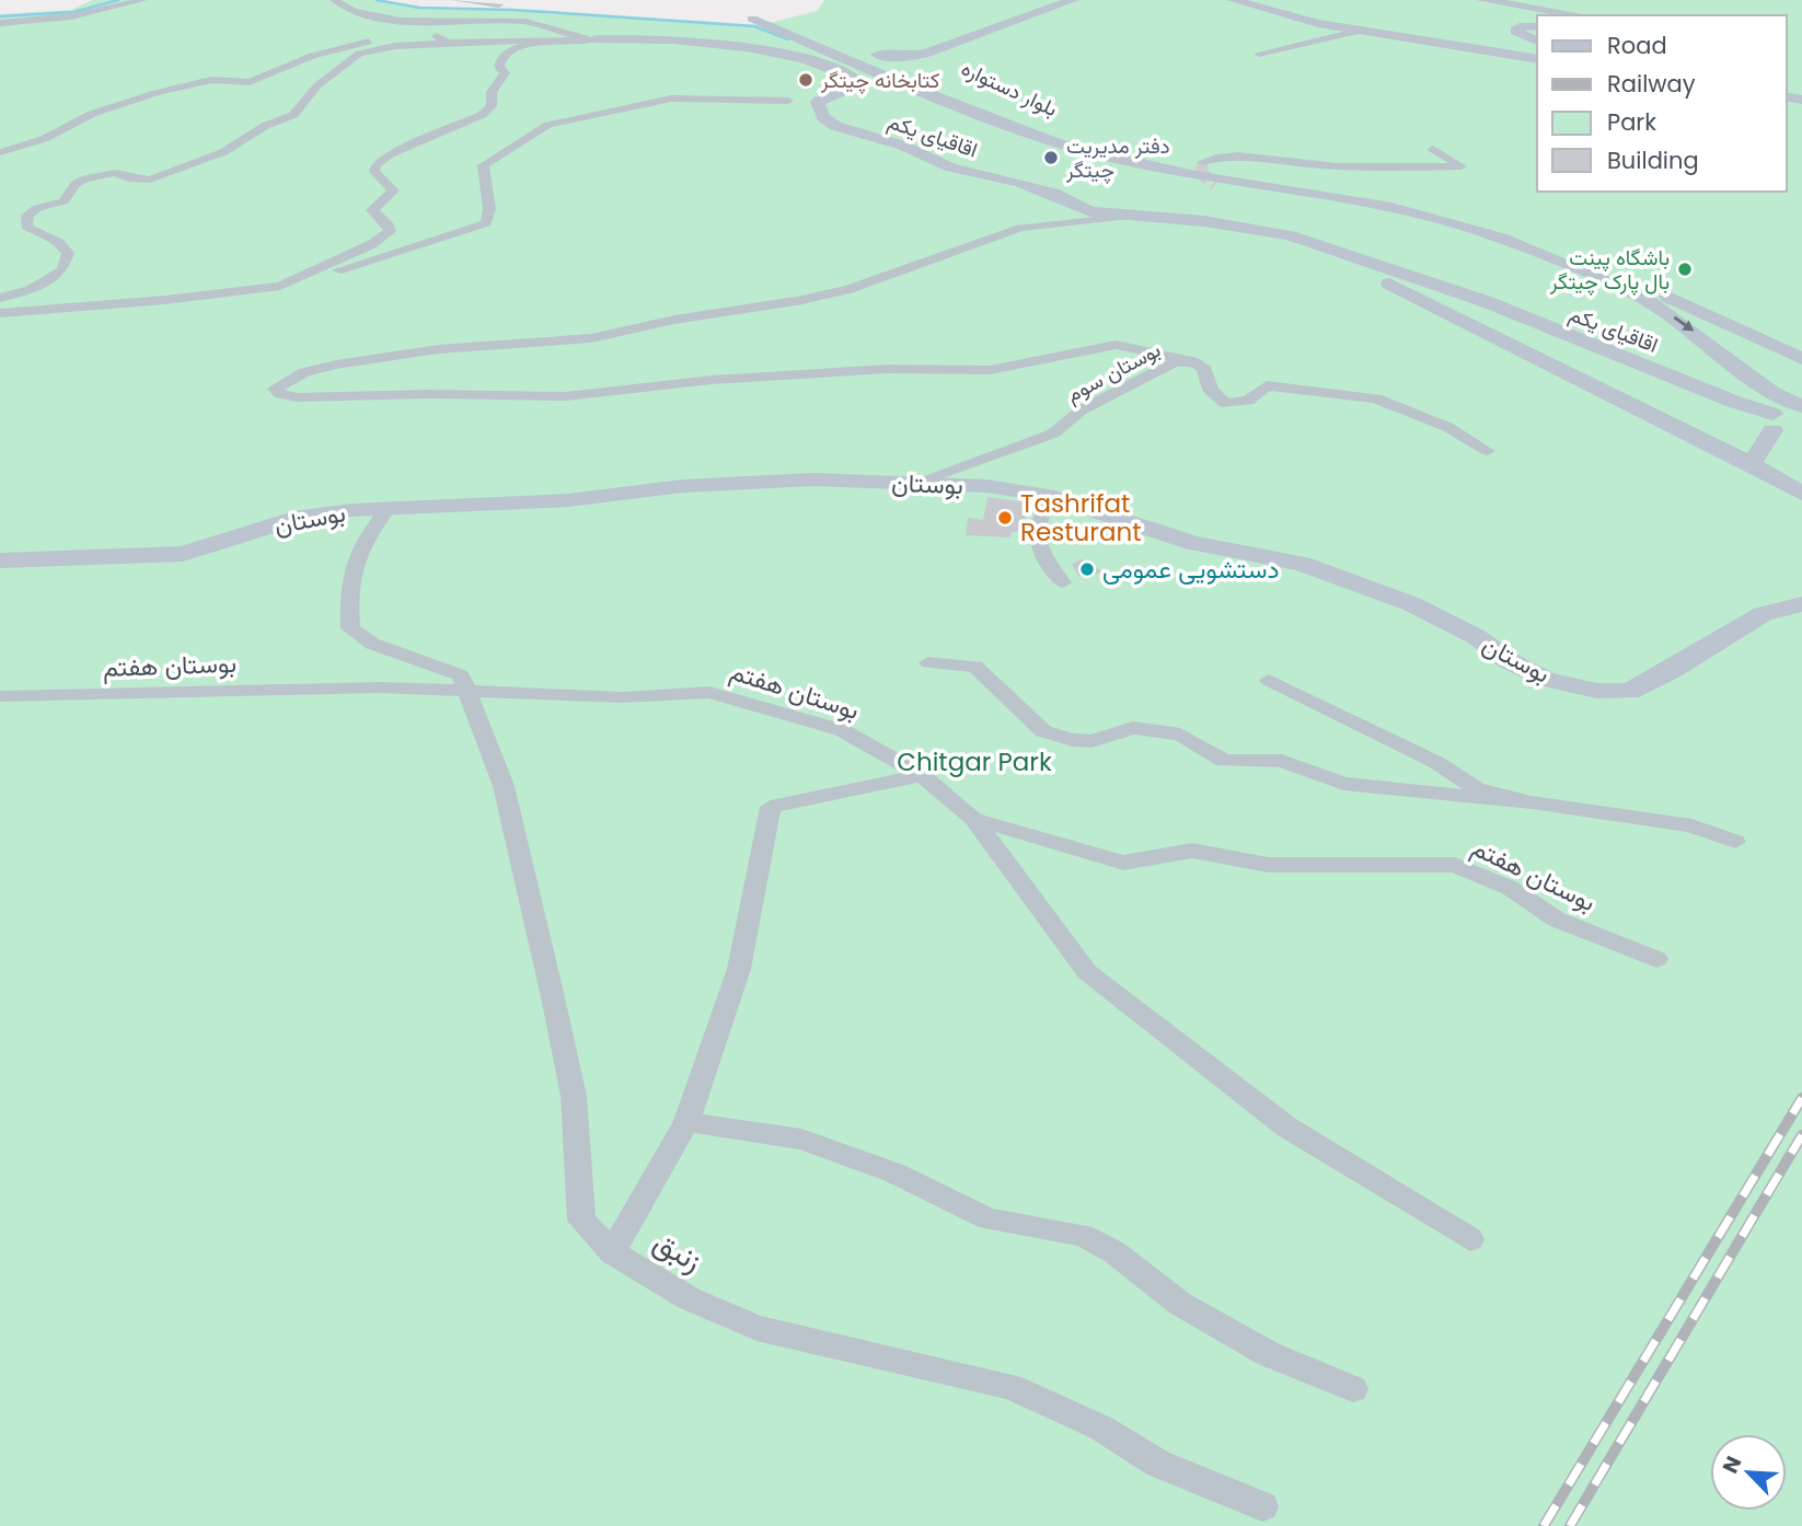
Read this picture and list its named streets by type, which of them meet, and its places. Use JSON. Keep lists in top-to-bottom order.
{
  "streets": {
    "main road": ["بلوار دستواره", "بوستان"],
    "street": [
      "اقاقیای یکم",
      "بوستان سوم",
      "بوستان هفتم",
      "زنبق"
    ]
  },
  "crossings": [
    ["بلوار دستواره", "اقاقیای یکم"],
    ["بوستان سوم", "بوستان"],
    ["بوستان هفتم", "زنبق"]
  ],
  "parks": ["Chitgar Park"],
  "places": [
    "کتابخانه چیتگر",
    "دفتر مدیریت چیتگر",
    "باشگاه پینت بال پارک چیتگر",
    "Tashrifat Resturant",
    "دستشویی عمومی"
  ],
  "legend": [
    "Road",
    "Railway",
    "Park",
    "Building"
  ],
  "north": "top left"
}
